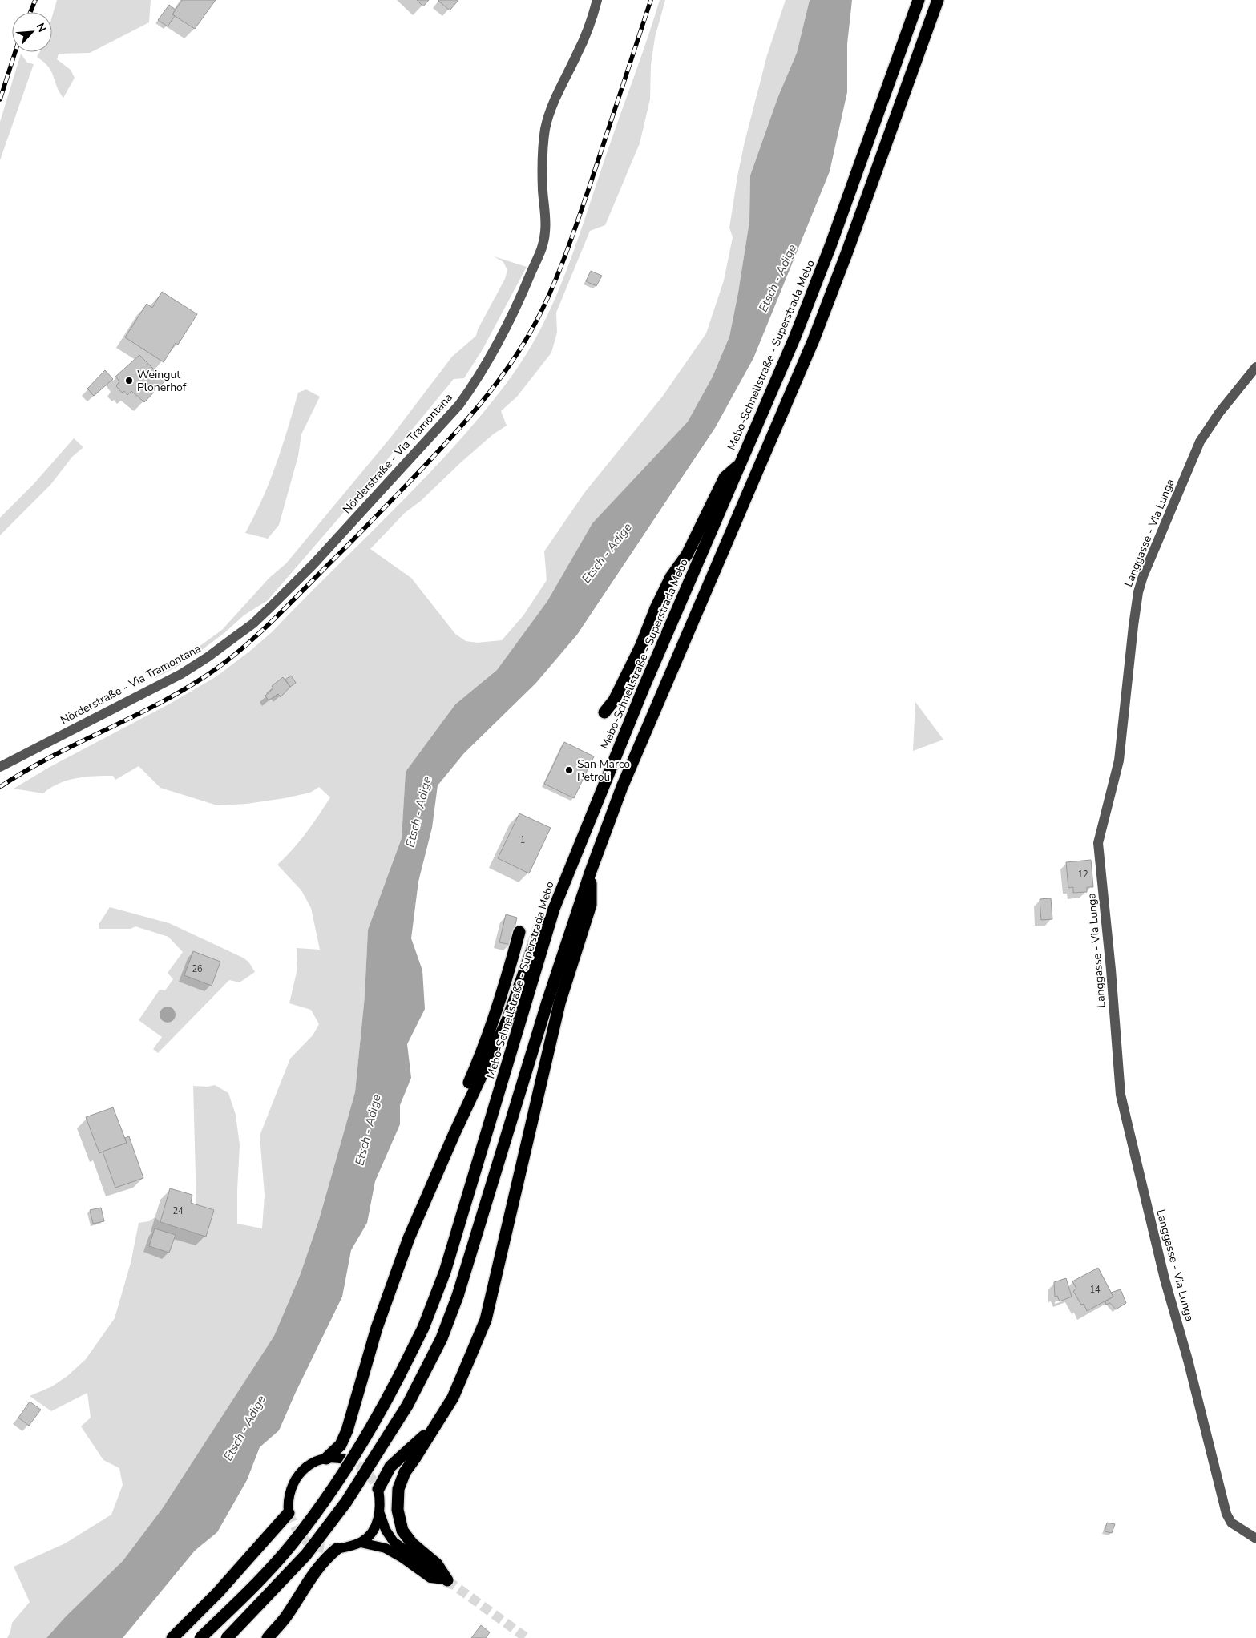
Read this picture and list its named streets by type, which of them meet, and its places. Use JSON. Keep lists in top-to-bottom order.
{
  "streets": {
    "highway": ["Mebo-Schnellstraße - Superstrada Mebo"],
    "street": ["Nörderstraße - Via Tramontana", "Langgasse - Via Lunga"]
  },
  "water": ["Etsch - Adige"],
  "places": ["Weingut Plonerhof", "San Marco Petroli"],
  "house_numbers": [
    "1",
    "12",
    "26",
    "24",
    "14"
  ],
  "north": "top right"
}
